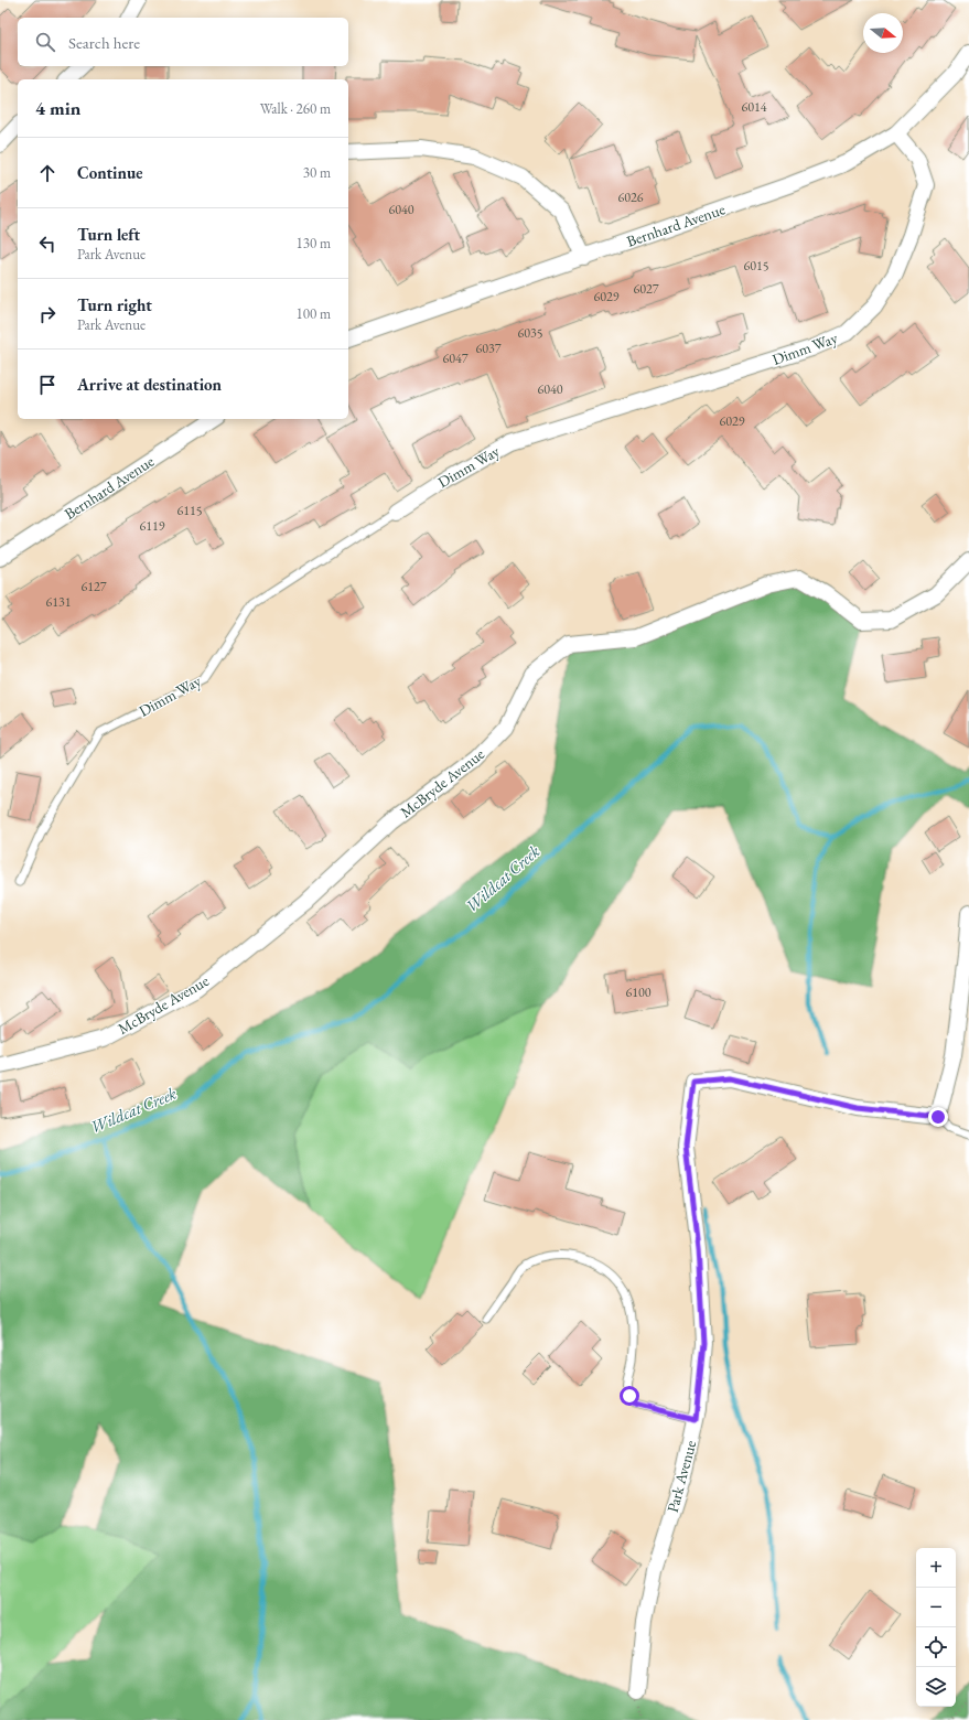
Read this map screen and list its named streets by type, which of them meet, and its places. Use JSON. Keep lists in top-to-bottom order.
{
  "streets": {
    "street": [
      "Bernhard Avenue",
      "Dimm Way",
      "McBryde Avenue",
      "Park Avenue"
    ]
  },
  "crossings": [
    ["Bernhard Avenue", "Dimm Way"]
  ],
  "water": ["Wildcat Creek"],
  "house_numbers": [
    "6014",
    "6026",
    "6040",
    "6015",
    "6027",
    "6029",
    "6035",
    "6037",
    "6047",
    "6040",
    "6029",
    "6115",
    "6119",
    "6127",
    "6131",
    "6100"
  ],
  "north": "right",
  "page": {
    "search": "Search here",
    "heading": ["4 min", "Walk · 260 m"],
    "list": [
      ["Continue", "30 m"],
      ["Turn left", "Park Avenue", "130 m"],
      ["Turn right", "Park Avenue", "100 m"],
      "Arrive at destination"
    ],
    "map_buttons": ["+", "−"]
  }
}
